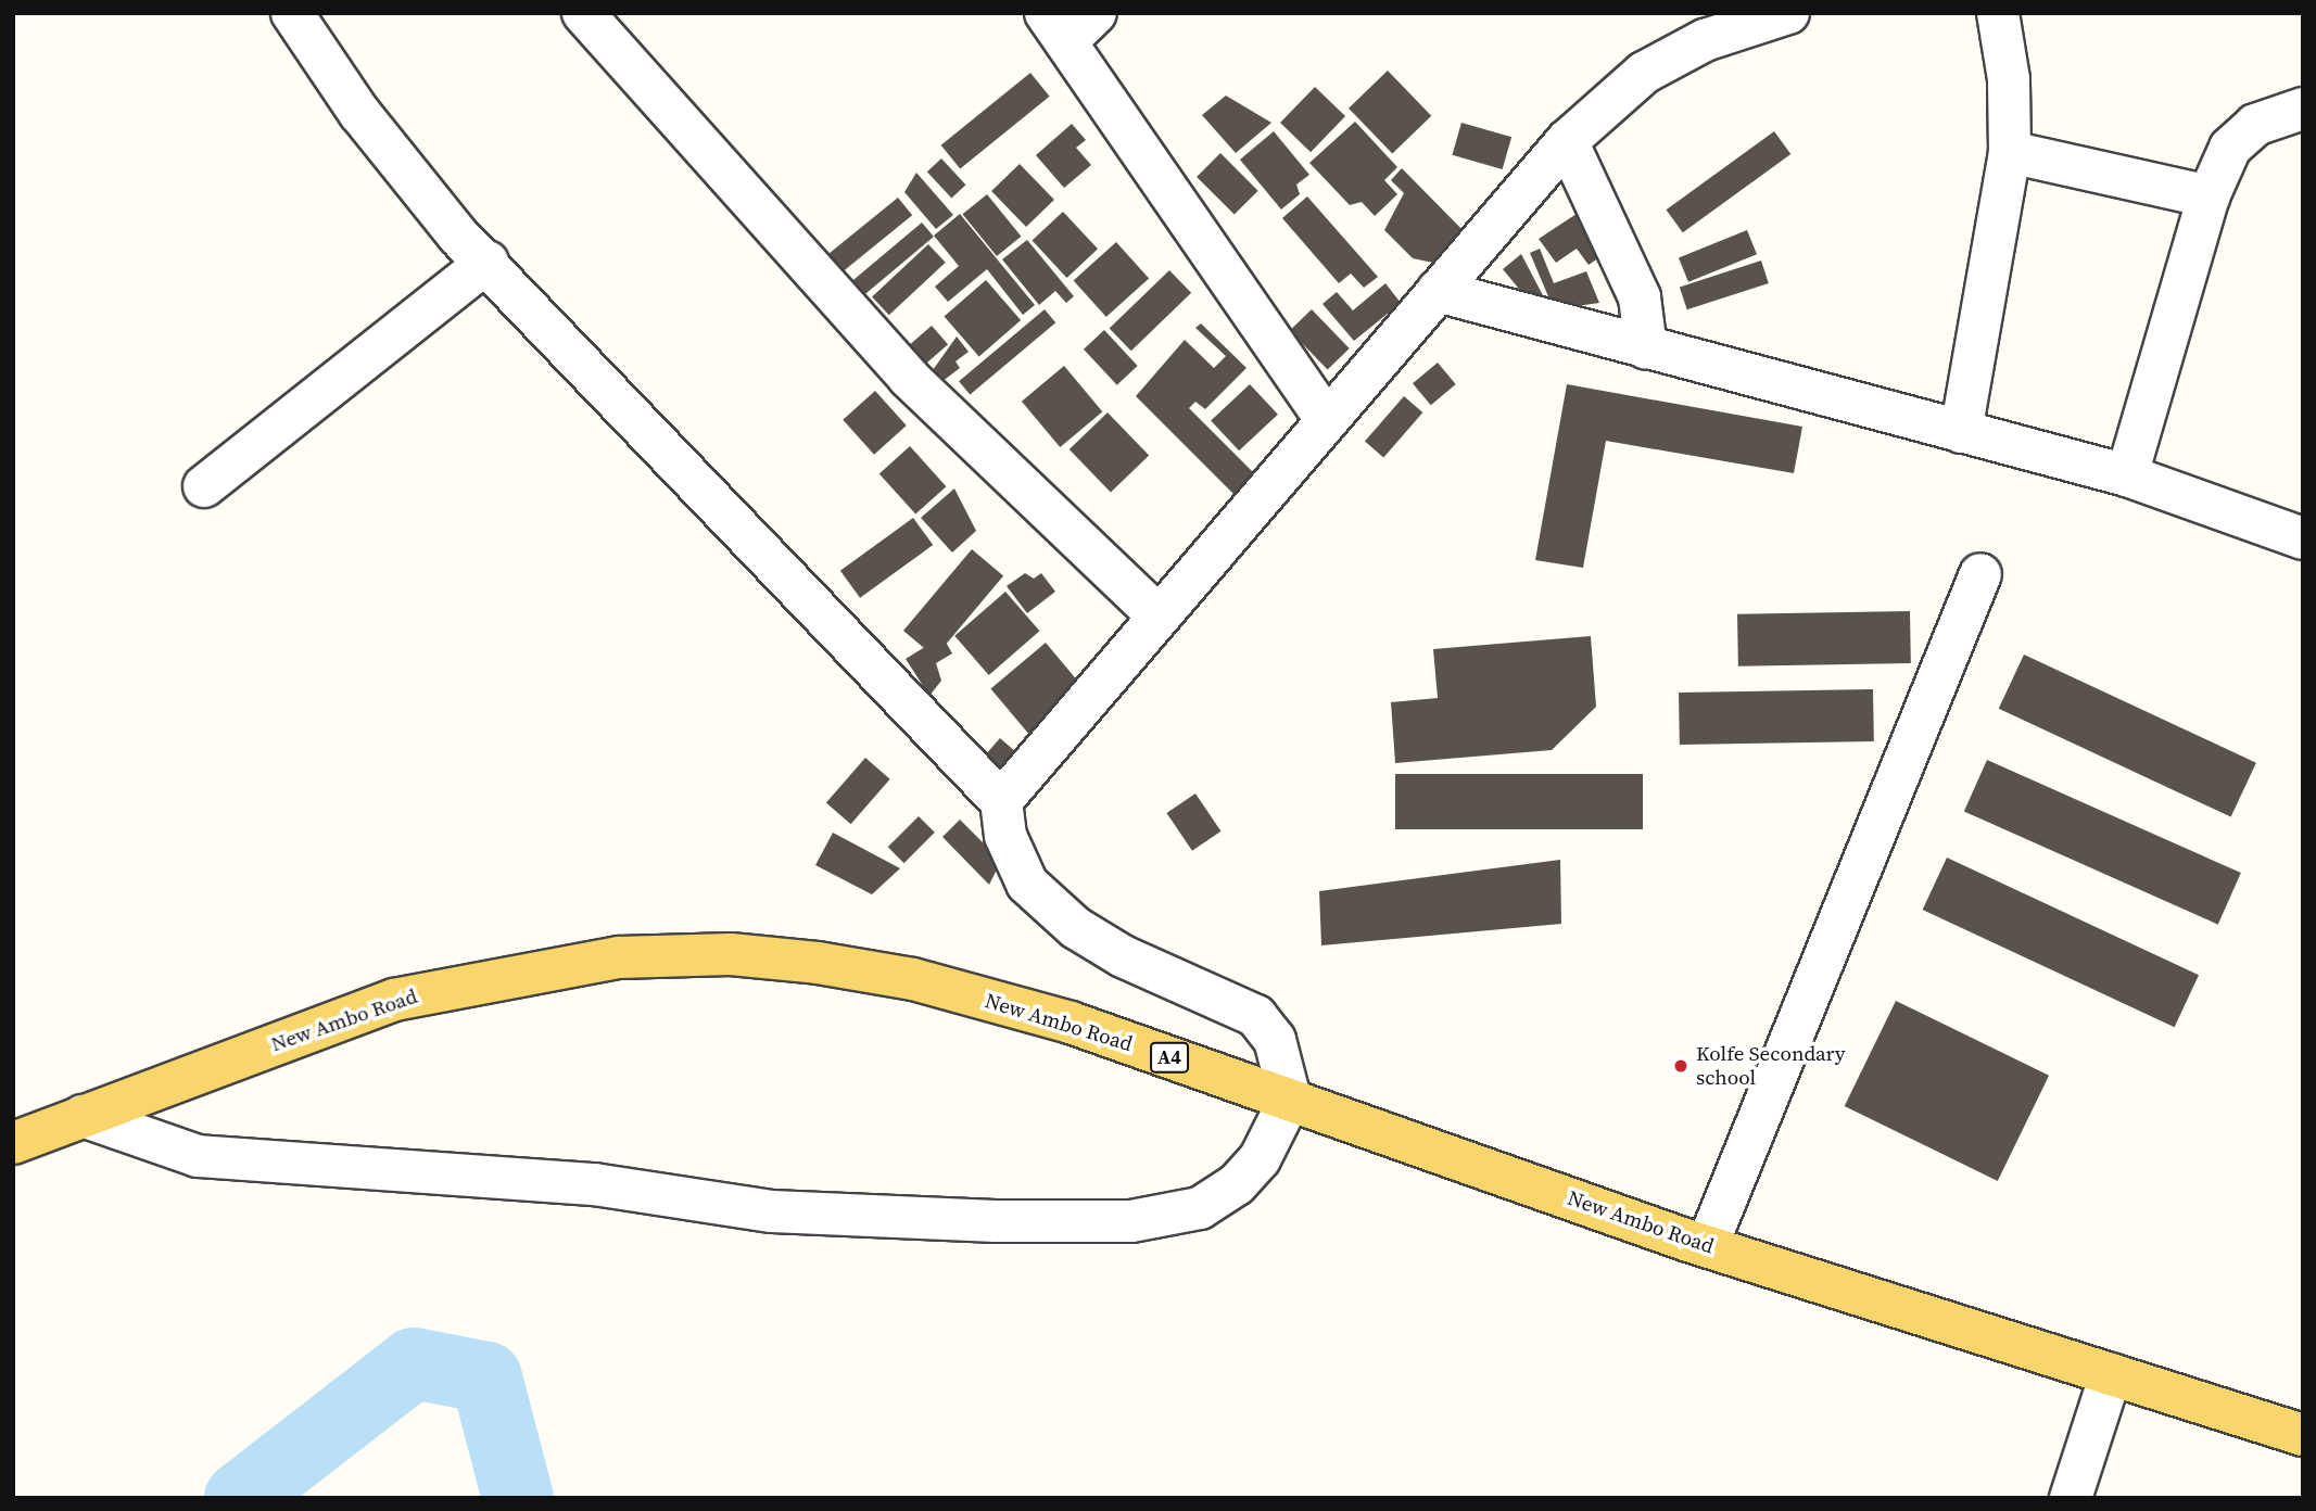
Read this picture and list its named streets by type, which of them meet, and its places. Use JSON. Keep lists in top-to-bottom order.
{
  "streets": {
    "main road": ["New Ambo Road", "A4"]
  },
  "places": ["Kolfe Secondary school"]
}
